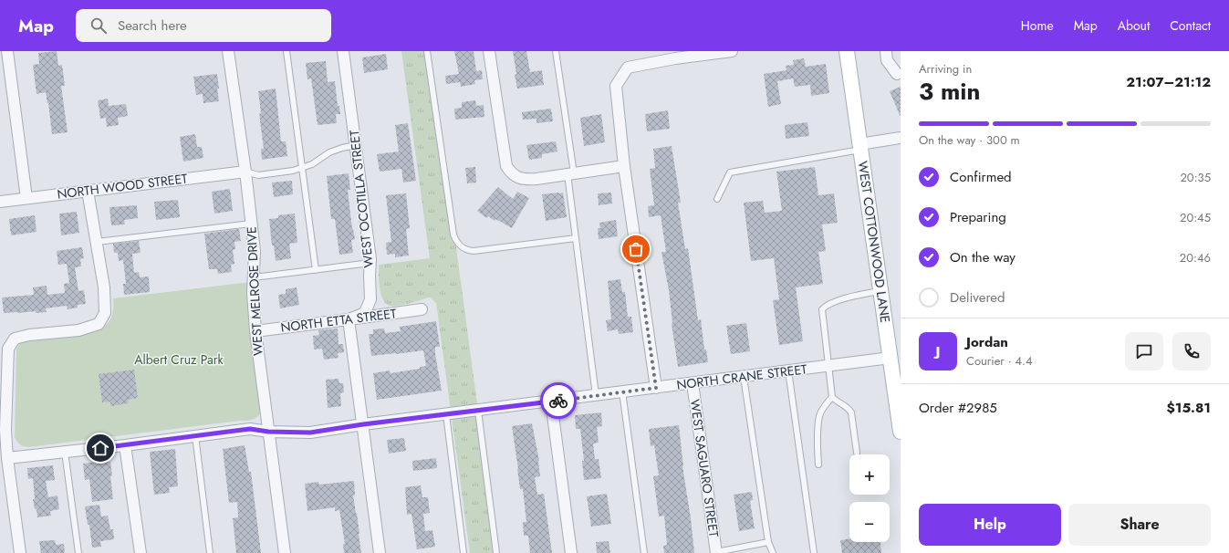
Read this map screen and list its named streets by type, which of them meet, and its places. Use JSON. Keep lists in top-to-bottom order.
{
  "streets": {
    "main road": ["WEST COTTONWOOD LANE"],
    "street": [
      "NORTH WOOD STREET",
      "WEST OCOTILLA STREET",
      "WEST MELROSE DRIVE",
      "NORTH ETTA STREET",
      "NORTH CRANE STREET",
      "WEST SAGUARO STREET"
    ]
  },
  "crossings": [
    ["NORTH WOOD STREET", "WEST MELROSE DRIVE"],
    ["WEST OCOTILLA STREET", "NORTH ETTA STREET"],
    ["WEST COTTONWOOD LANE", "NORTH CRANE STREET"],
    ["WEST MELROSE DRIVE", "NORTH ETTA STREET"],
    ["WEST MELROSE DRIVE", "NORTH CRANE STREET"],
    ["NORTH CRANE STREET", "WEST SAGUARO STREET"]
  ],
  "parks": ["Albert Cruz Park"],
  "page": {
    "header": "Map",
    "search": "Search here",
    "nav": [
      "Home",
      "Map",
      "About",
      "Contact"
    ],
    "heading": ["3 min", "Arriving in", "21:07–21:12"],
    "panel": [
      "Jordan",
      "Courier · 4.4",
      "Order #2985",
      "$15.81"
    ],
    "bar": "On the way · 300 m",
    "list": [
      ["Confirmed", "20:35"],
      ["Preparing", "20:45"],
      ["On the way", "20:46"],
      "Delivered"
    ],
    "round": "J",
    "map_buttons": ["+", "−"],
    "buttons": ["Help", "Share"]
  }
}
